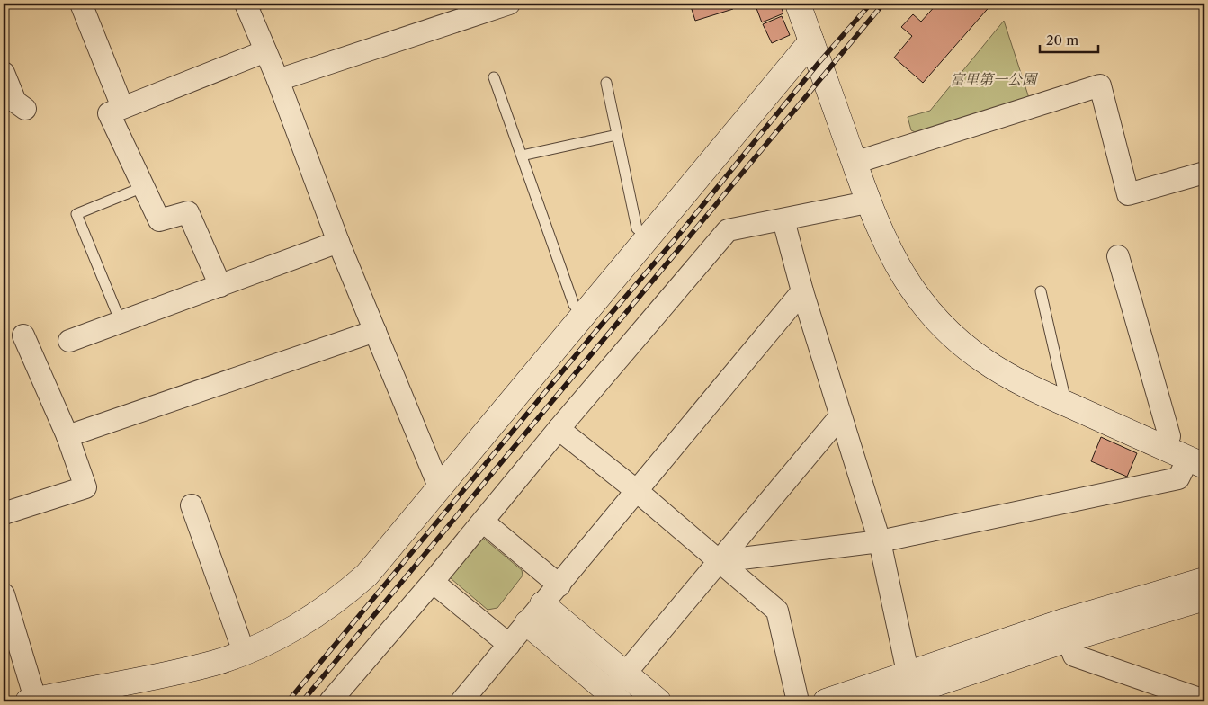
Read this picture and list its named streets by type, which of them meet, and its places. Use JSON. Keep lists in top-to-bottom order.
{
  "parks": ["富里第一公園"],
  "scale_bar": "20 m"
}
